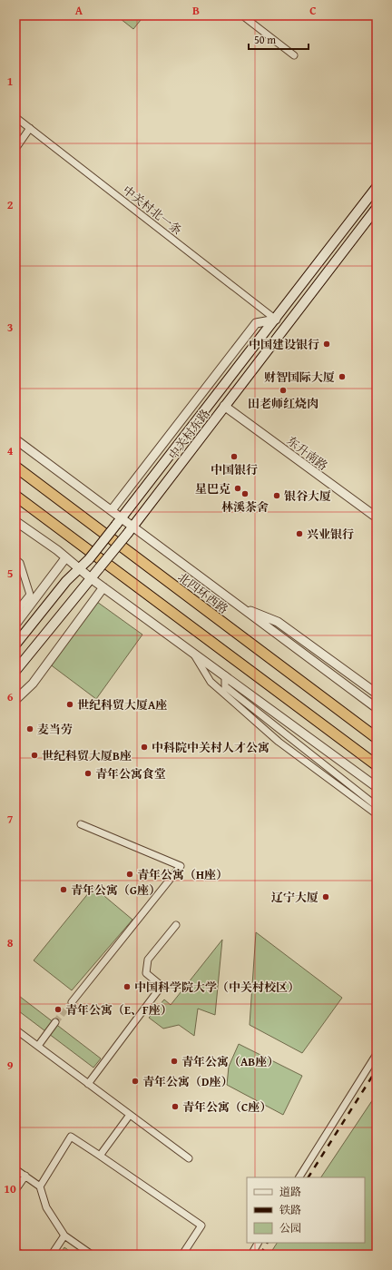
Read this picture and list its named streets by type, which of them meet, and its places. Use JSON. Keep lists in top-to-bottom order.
{
  "streets": {
    "highway": ["北四环西路"],
    "main road": ["中关村东路"],
    "street": ["中关村北一条", "东升南路"]
  },
  "crossings": [
    ["中关村北一条", "中关村东路"],
    ["中关村东路", "东升南路"],
    ["中关村东路", "北四环西路"]
  ],
  "places": [
    "中国建设银行",
    "财智国际大厦",
    "田老师红烧肉",
    "中国银行",
    "星巴克",
    "林溪茶舍",
    "银谷大厦",
    "兴业银行",
    "世纪科贸大厦A座",
    "麦当劳",
    "中科院中关村人才公寓",
    "世纪科贸大厦B座",
    "青年公寓食堂",
    "青年公寓（H座）",
    "青年公寓（G座）",
    "辽宁大厦",
    "中国科学院大学（中关村校区）",
    "青年公寓（E、F座）",
    "青年公寓（AB座）",
    "青年公寓（D座）",
    "青年公寓（C座）"
  ],
  "legend": ["道路", "铁路", "公园"],
  "scale_bar": "50 m",
  "grid": {
    "columns": ["A", "B", "C"],
    "rows": [
      "1",
      "2",
      "3",
      "4",
      "5",
      "6",
      "7",
      "8",
      "9",
      "10"
    ]
  }
}
